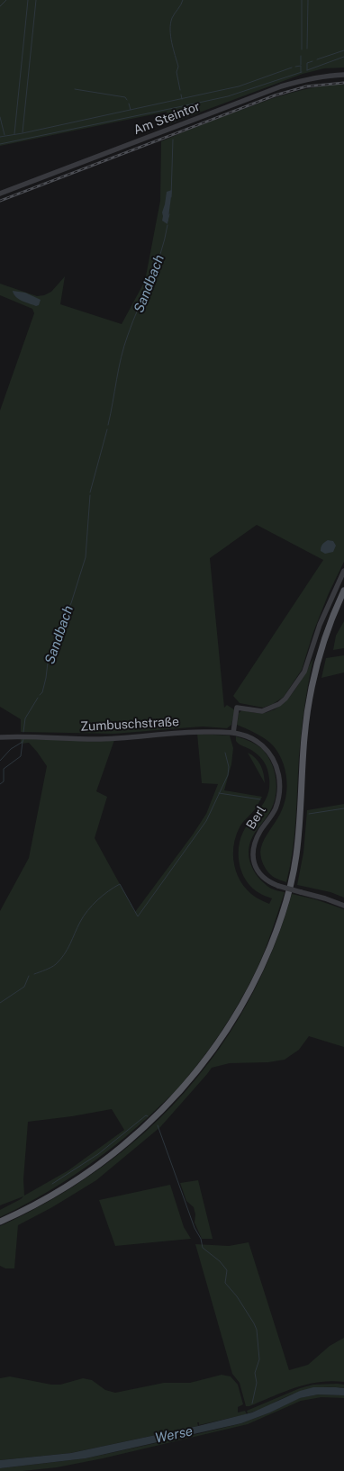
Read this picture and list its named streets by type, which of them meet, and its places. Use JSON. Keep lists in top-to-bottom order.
{
  "streets": {
    "street": ["Am Steintor", "Zumbuschstraße", "Berl"]
  },
  "crossings": [
    ["Zumbuschstraße", "Berl"]
  ],
  "water": ["Sandbach", "Werse"]
}
